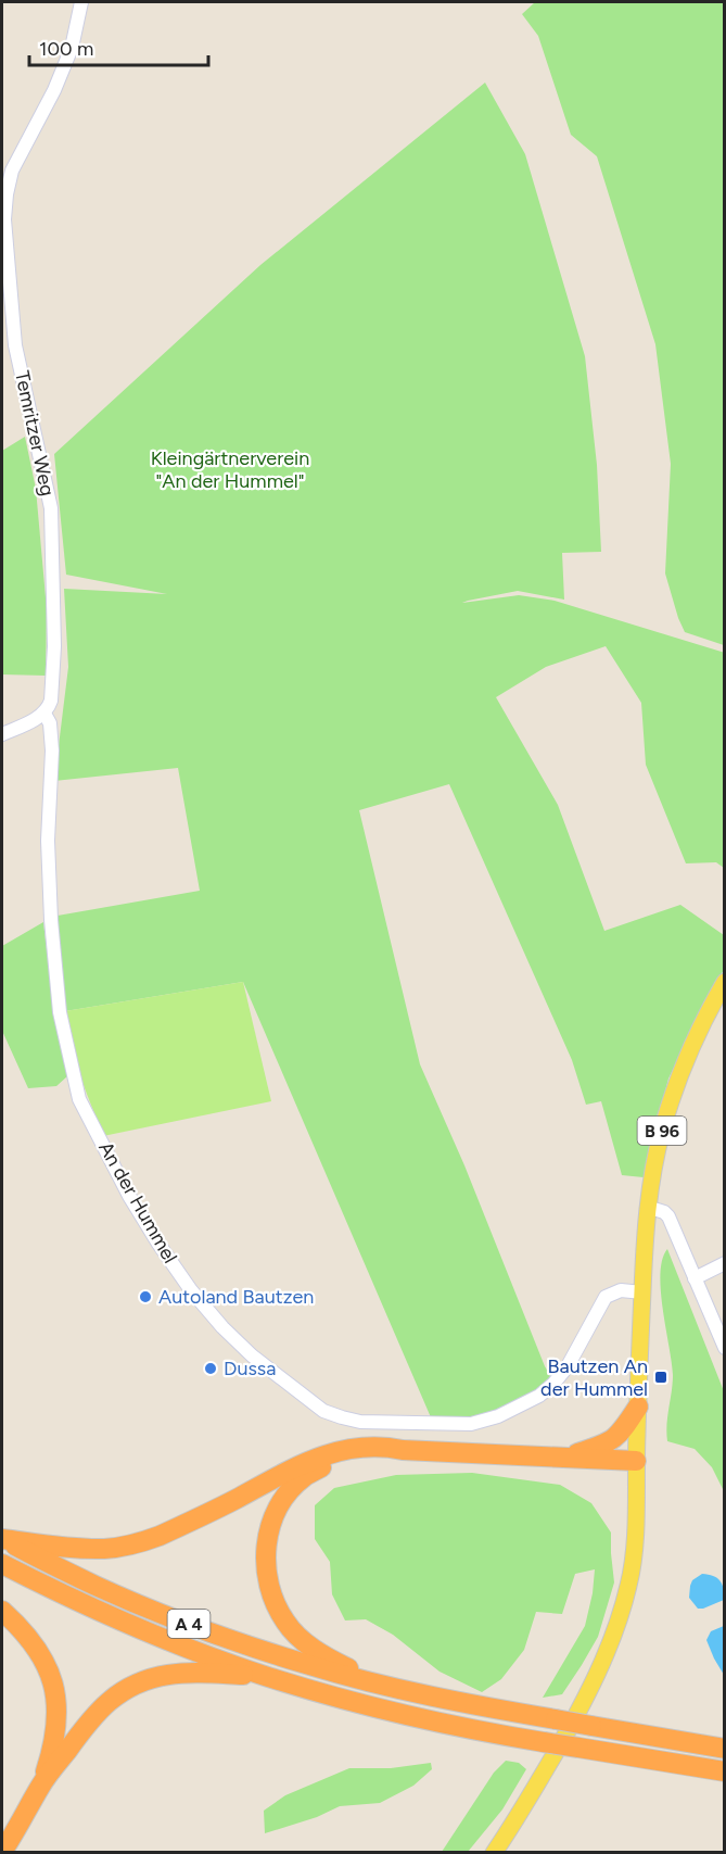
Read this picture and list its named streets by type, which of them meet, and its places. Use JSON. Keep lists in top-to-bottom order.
{
  "streets": {
    "highway": ["A 4"],
    "main road": ["B 96"],
    "street": ["Temritzer Weg", "An der Hummel"]
  },
  "crossings": [
    ["Temritzer Weg", "An der Hummel"],
    ["B 96", "An der Hummel"]
  ],
  "parks": ["Kleingärtnerverein \"An der Hummel\""],
  "places": {
    "other": ["Autoland Bautzen", "Dussa"],
    "transit": ["Bautzen An der Hummel"]
  },
  "scale_bar": "100 m"
}
